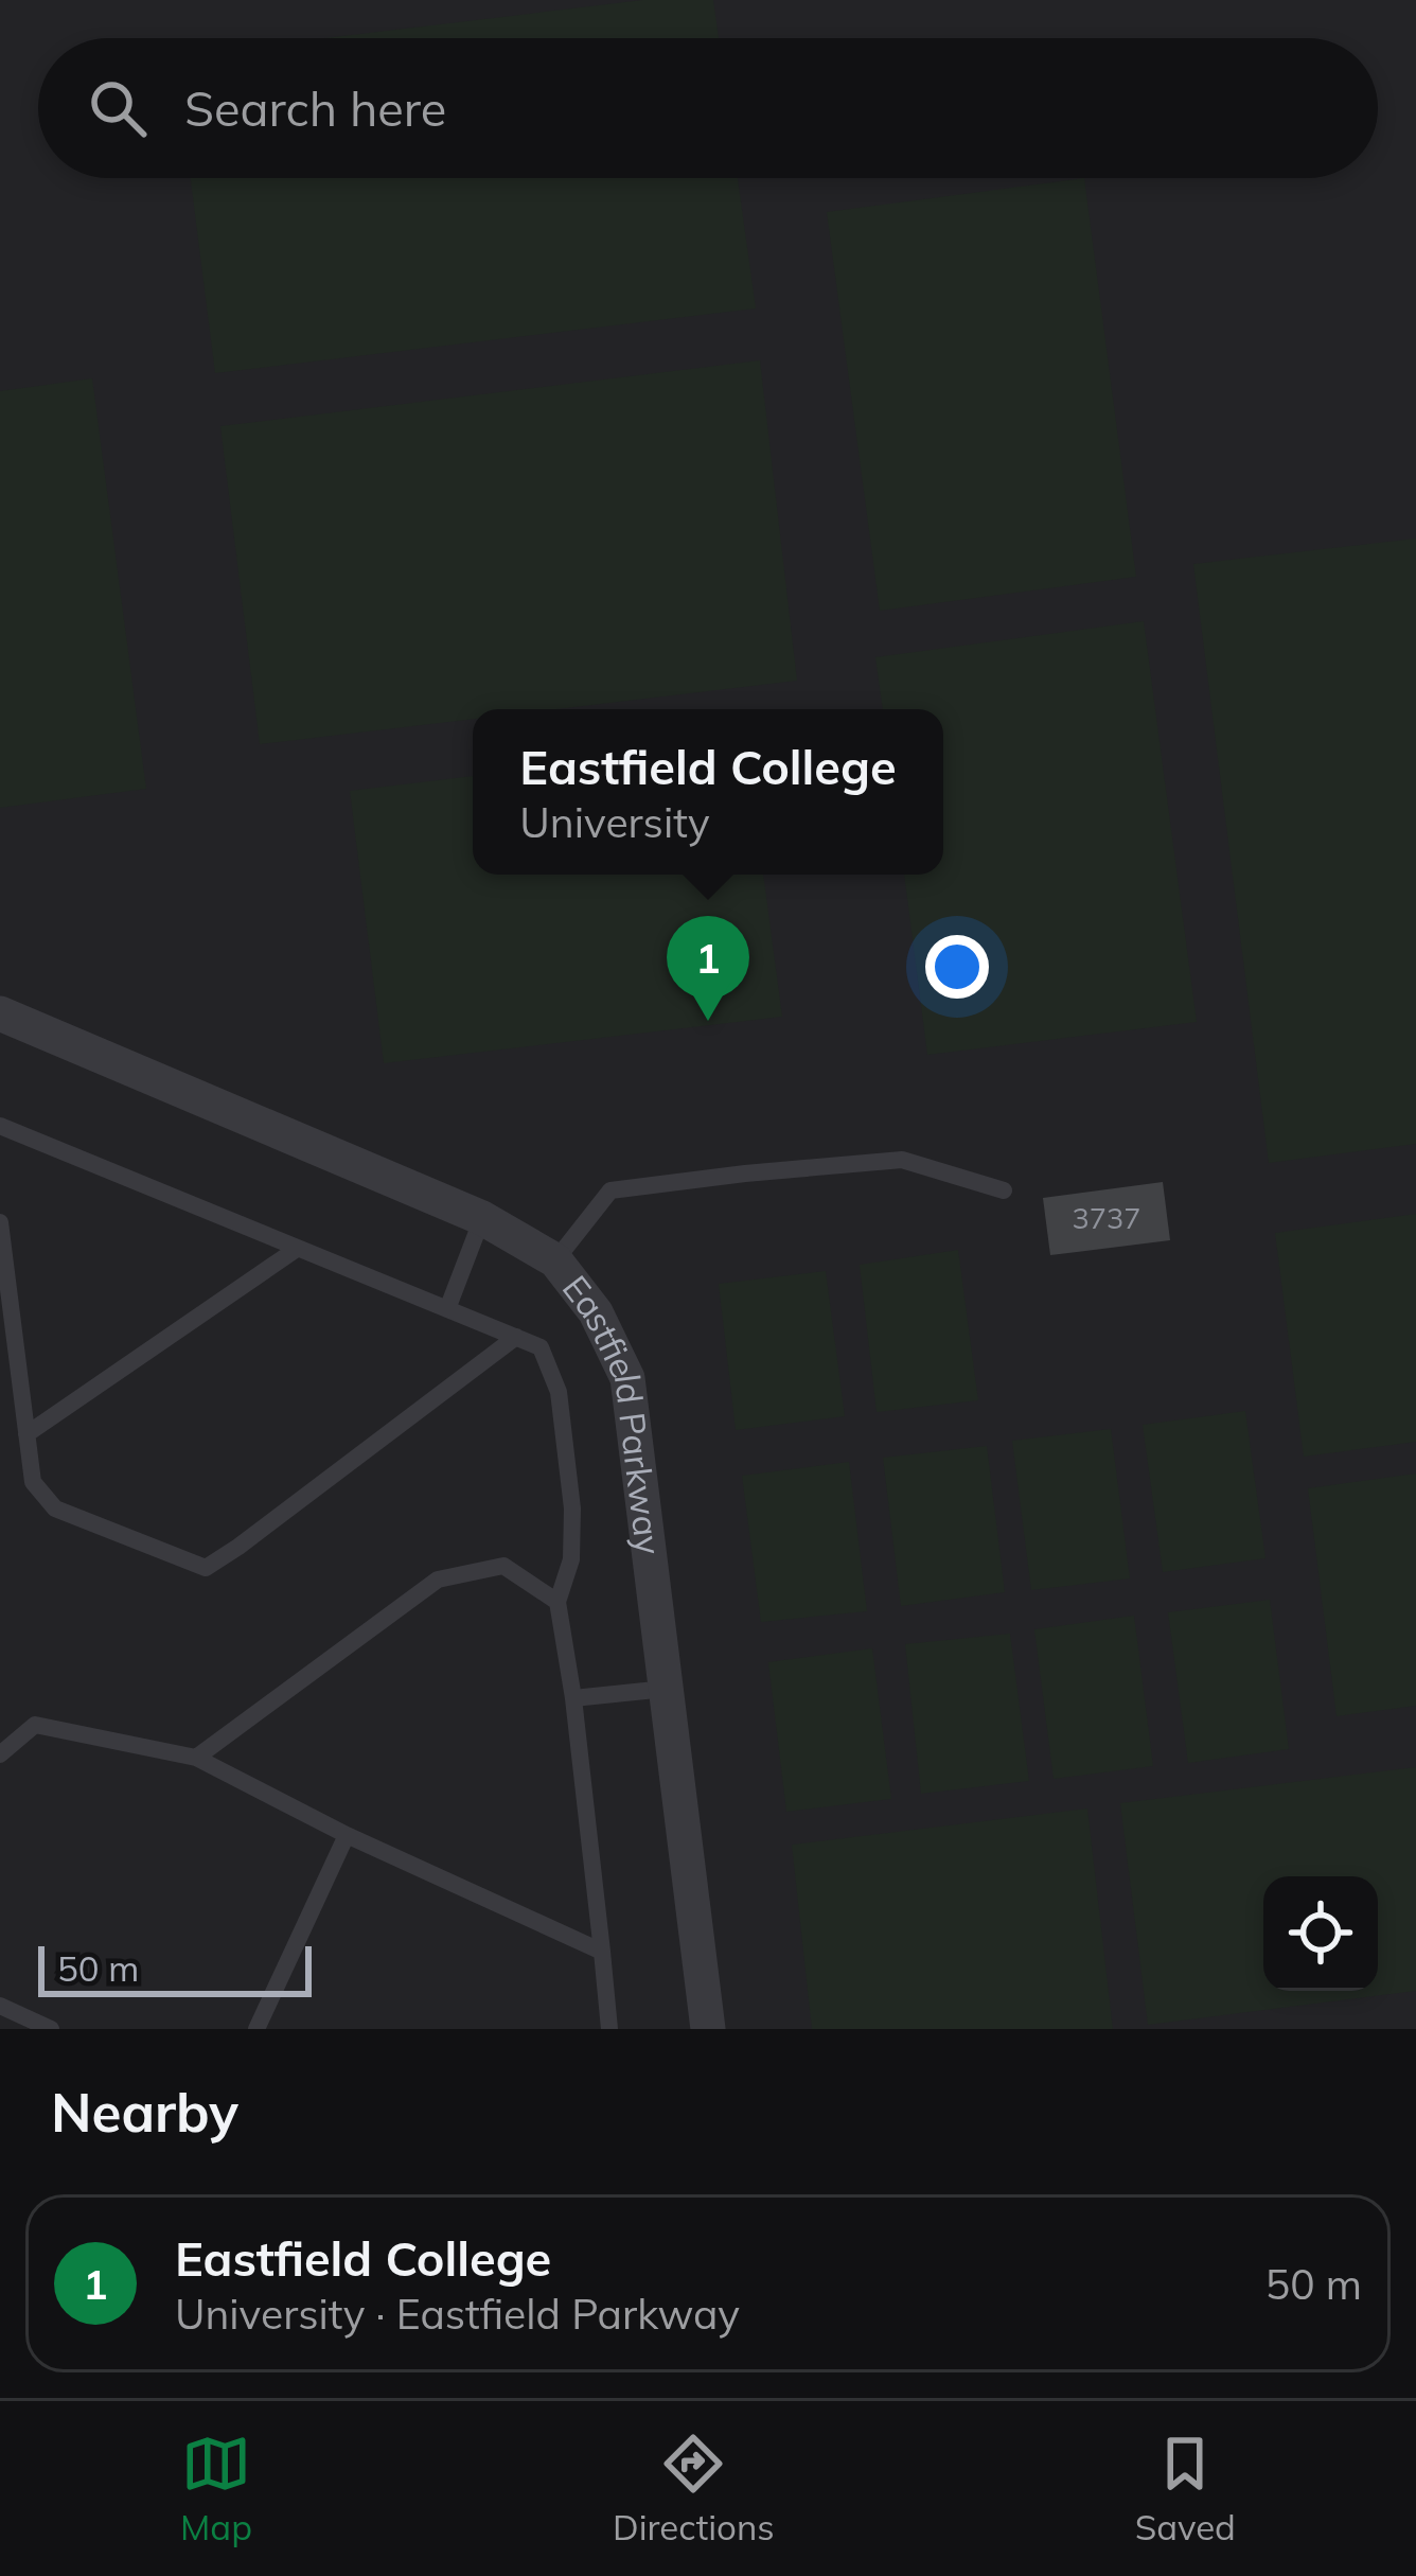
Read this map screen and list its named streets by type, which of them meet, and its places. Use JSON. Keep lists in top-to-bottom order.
{
  "streets": {
    "street": ["Eastfield Parkway"]
  },
  "house_numbers": ["3737"],
  "scale_bar": "50 m",
  "page": {
    "search": "Search here",
    "popup": ["Eastfield College", "University"],
    "pins": "1",
    "scale": "50 m",
    "heading": "Nearby",
    "list": [
      {
        "mark": "1",
        "name": "Eastfield College",
        "note": "University · Eastfield Parkway",
        "value": "50 m"
      }
    ],
    "nav": ["Map", "Directions", "Saved"]
  }
}
